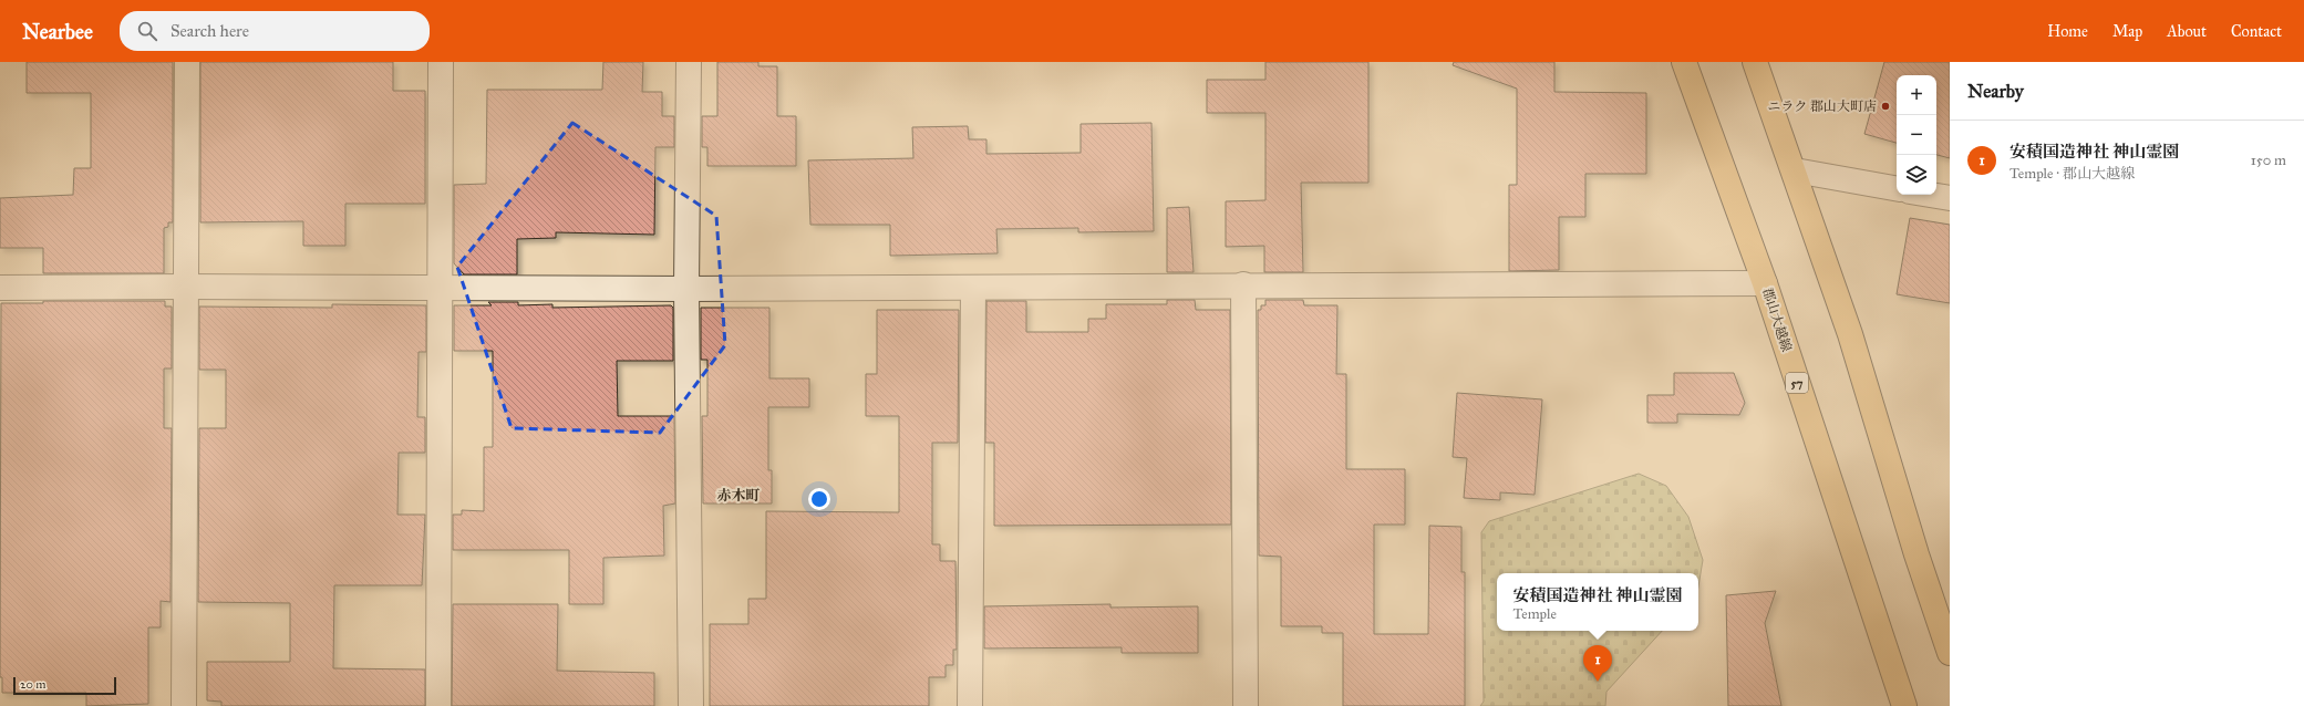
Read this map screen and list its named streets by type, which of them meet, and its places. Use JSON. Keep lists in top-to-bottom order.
{
  "streets": {
    "main road": ["郡山大越線", "57"]
  },
  "districts": ["赤木町"],
  "places": ["ニラク 郡山大町店"],
  "scale_bar": "20 m",
  "page": {
    "header": "Nearbee",
    "search": "Search here",
    "nav": [
      "Home",
      "Map",
      "About",
      "Contact"
    ],
    "heading": "Nearby",
    "map_buttons": ["+", "−"],
    "list": [
      {
        "mark": "1",
        "name": "安積国造神社 神山霊園",
        "note": "Temple · 郡山大越線",
        "value": "150 m"
      }
    ],
    "popup": ["安積国造神社 神山霊園", "Temple"],
    "pins": "1",
    "scale": "20 m"
  }
}
